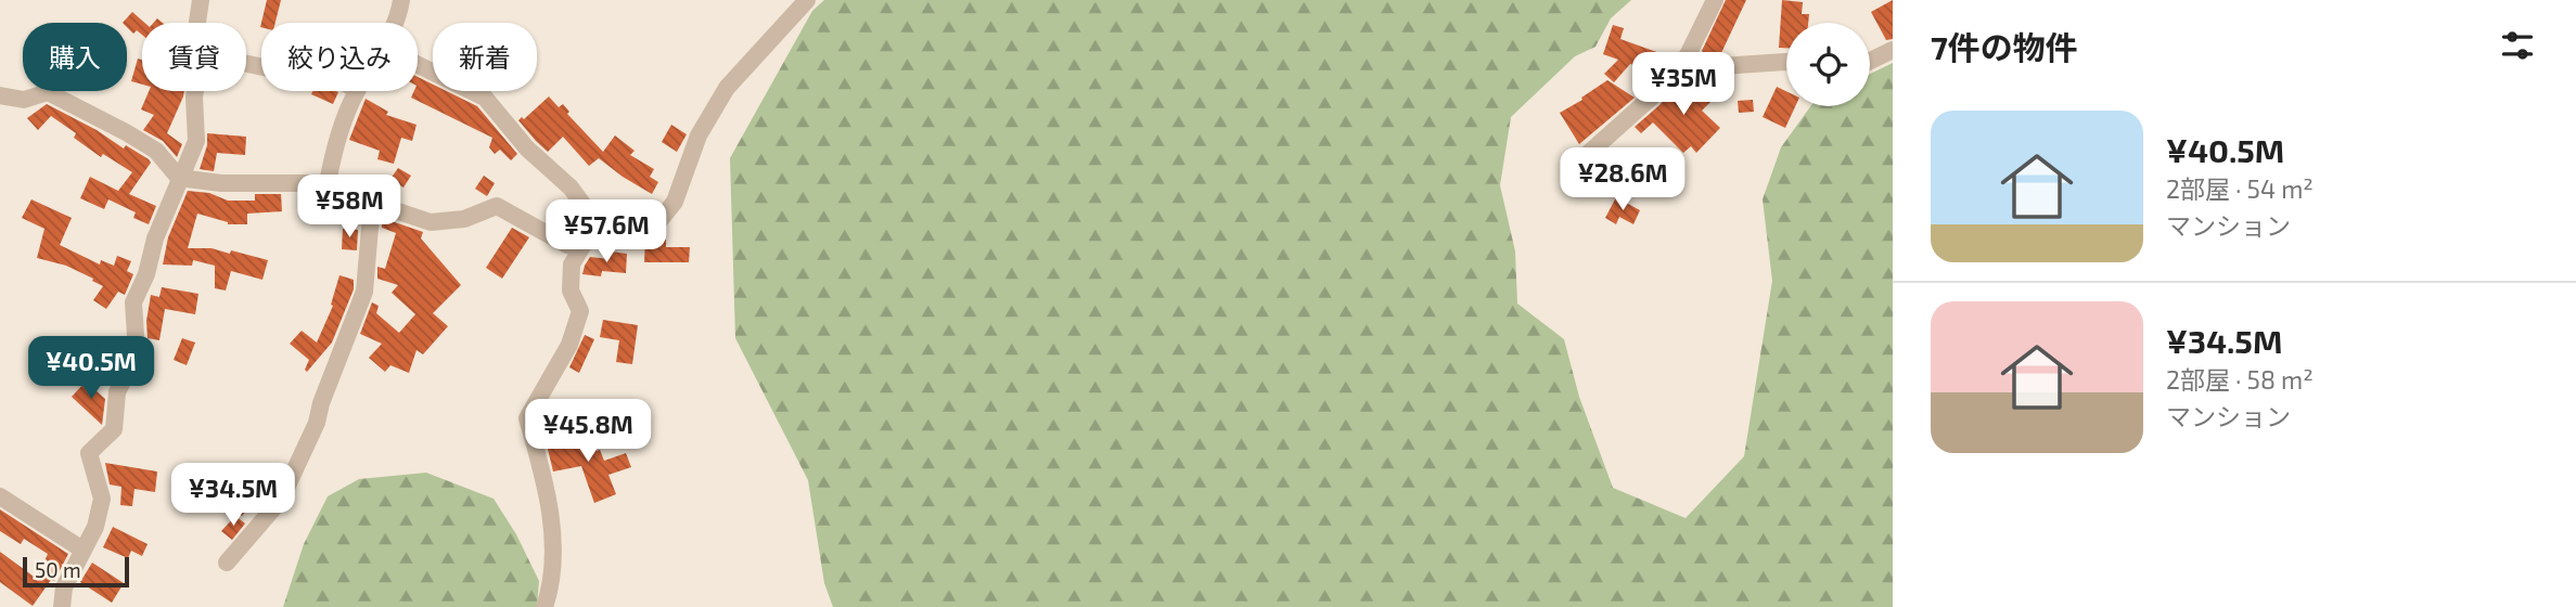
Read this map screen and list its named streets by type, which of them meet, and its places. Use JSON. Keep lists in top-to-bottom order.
{
  "scale_bar": "50 m",
  "page": {
    "heading": "7件の物件",
    "chip": [
      "購入",
      "賃貸",
      "絞り込み",
      "新着"
    ],
    "price": [
      "¥35M",
      "¥28.6M",
      "¥58M",
      "¥57.6M",
      "¥40.5M",
      "¥45.8M",
      "¥34.5M"
    ],
    "list": [
      {
        "name": "¥40.5M",
        "note": "2部屋 · 54 m² · マンション"
      },
      {
        "name": "¥34.5M",
        "note": "2部屋 · 58 m² · マンション"
      }
    ],
    "scale": "50 m"
  }
}
